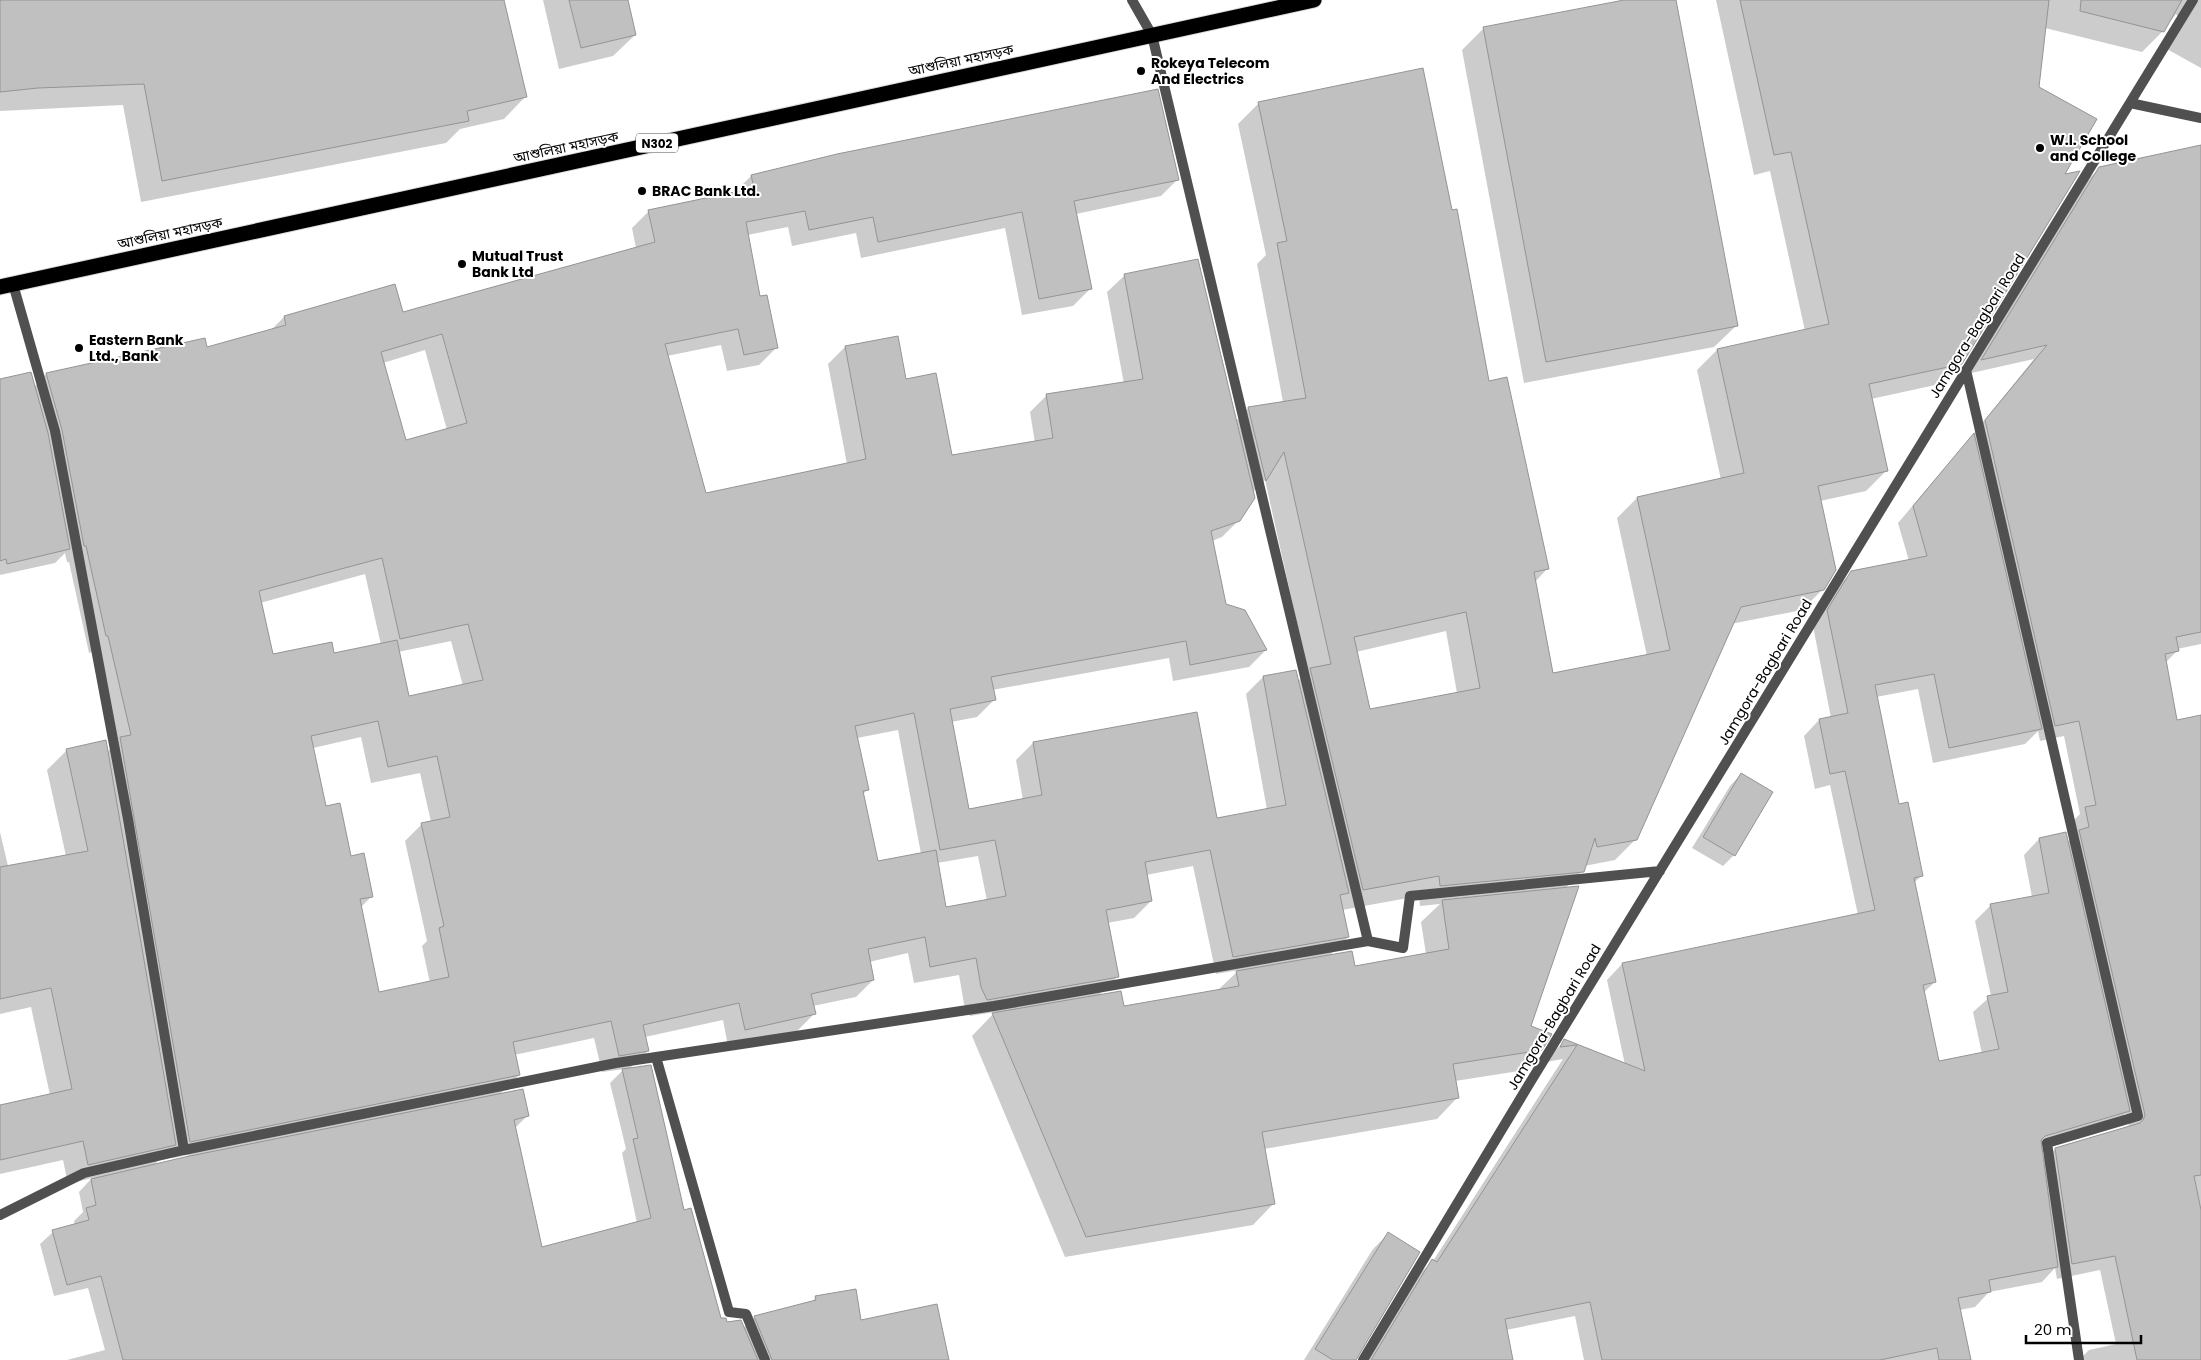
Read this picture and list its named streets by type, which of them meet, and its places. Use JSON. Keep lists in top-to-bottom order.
{
  "streets": {
    "highway": ["আশুলিয়া মহাসড়ক", "N302"],
    "street": ["Jamgora-Bagbari Road"]
  },
  "places": [
    "Rokeya Telecom And Electrics",
    "W.I. School and College",
    "BRAC Bank Ltd.",
    "Mutual Trust Bank Ltd",
    "Eastern Bank Ltd., Bank"
  ],
  "scale_bar": "20 m"
}
